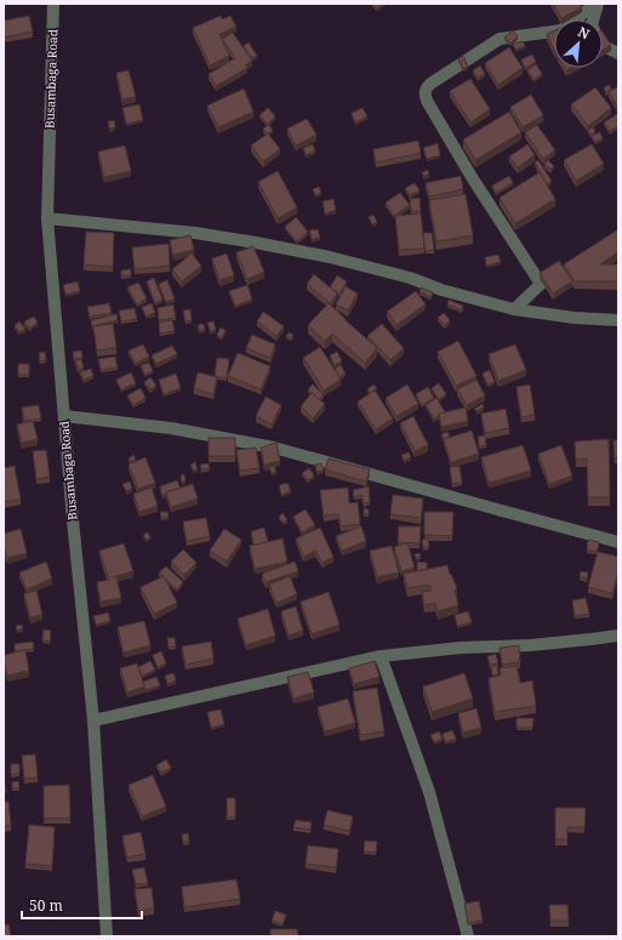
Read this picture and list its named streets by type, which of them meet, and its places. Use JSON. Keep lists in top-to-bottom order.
{
  "streets": {
    "street": ["Busambaga Road"]
  },
  "scale_bar": "50 m",
  "north": "top right"
}
